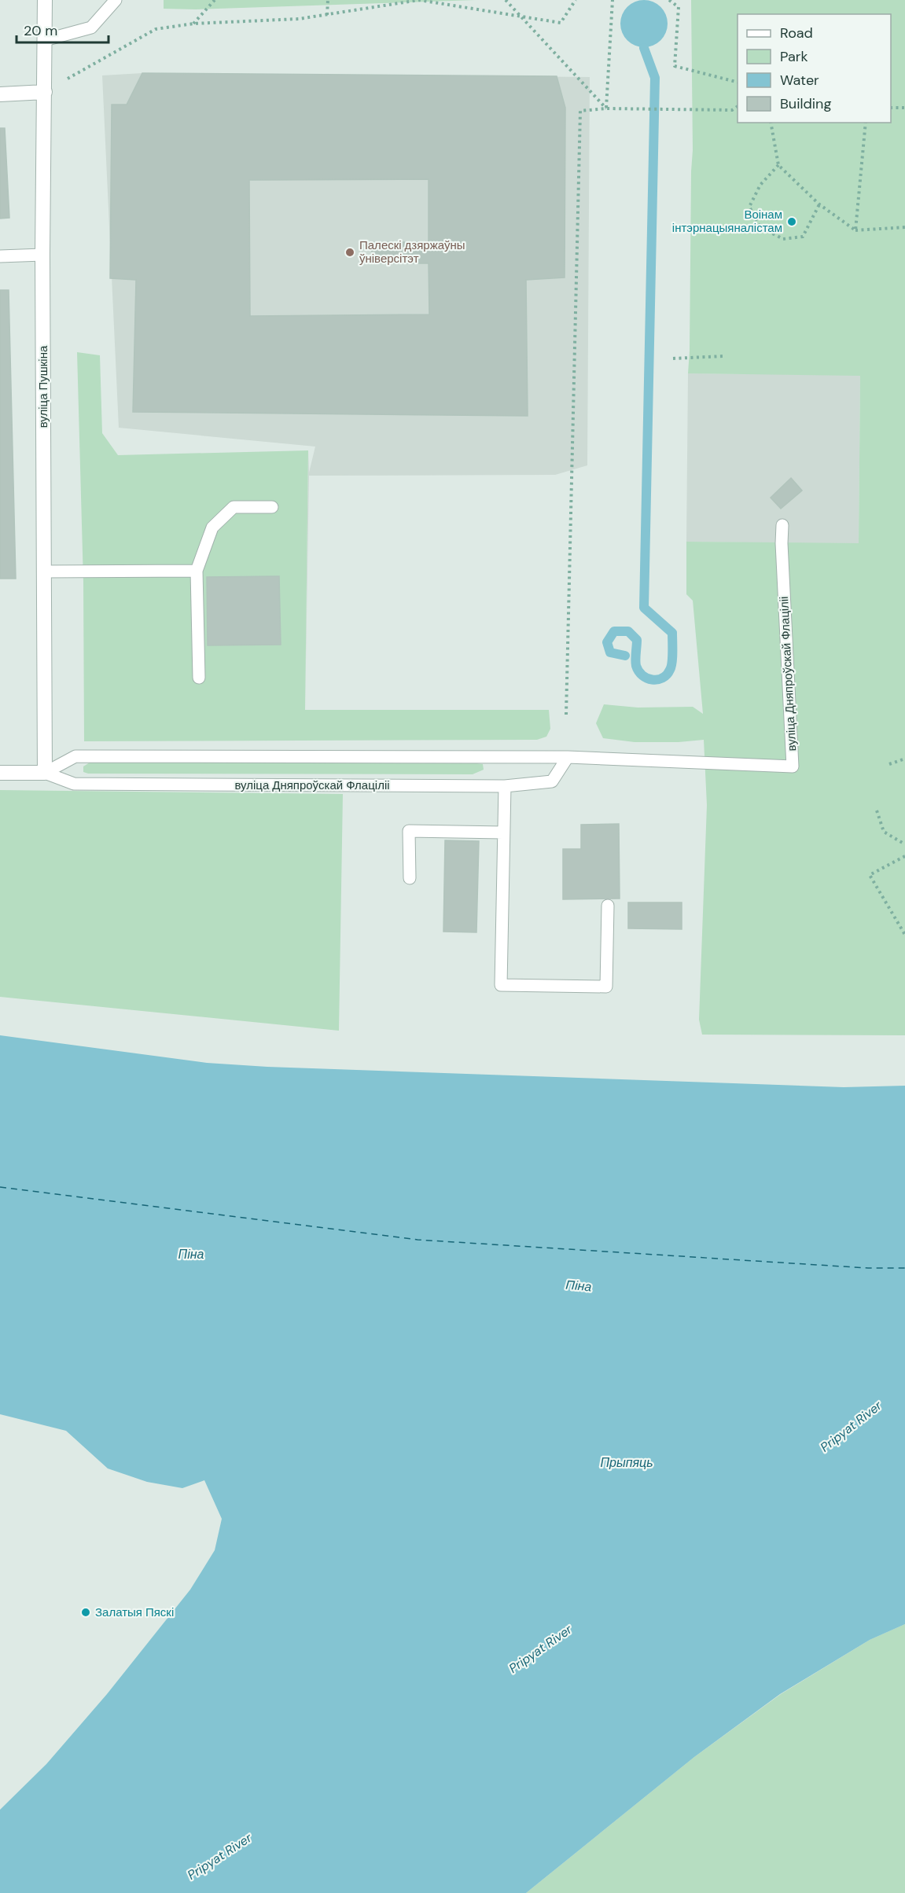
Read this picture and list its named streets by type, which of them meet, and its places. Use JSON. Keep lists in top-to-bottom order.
{
  "streets": {
    "street": ["вуліца Пушкіна", "вуліца Дняпроўскай Флаціліі"]
  },
  "crossings": [
    ["вуліца Пушкіна", "вуліца Дняпроўскай Флаціліі"]
  ],
  "water": ["Піна", "Pripyat River", "Прыпяць"],
  "places": ["Воінам інтэрнацыяналістам", "Палескі дзяржаўны ўніверсітэт", "Залатыя Пяскі"],
  "legend": [
    "Road",
    "Park",
    "Water",
    "Building"
  ],
  "scale_bar": "20 m"
}
